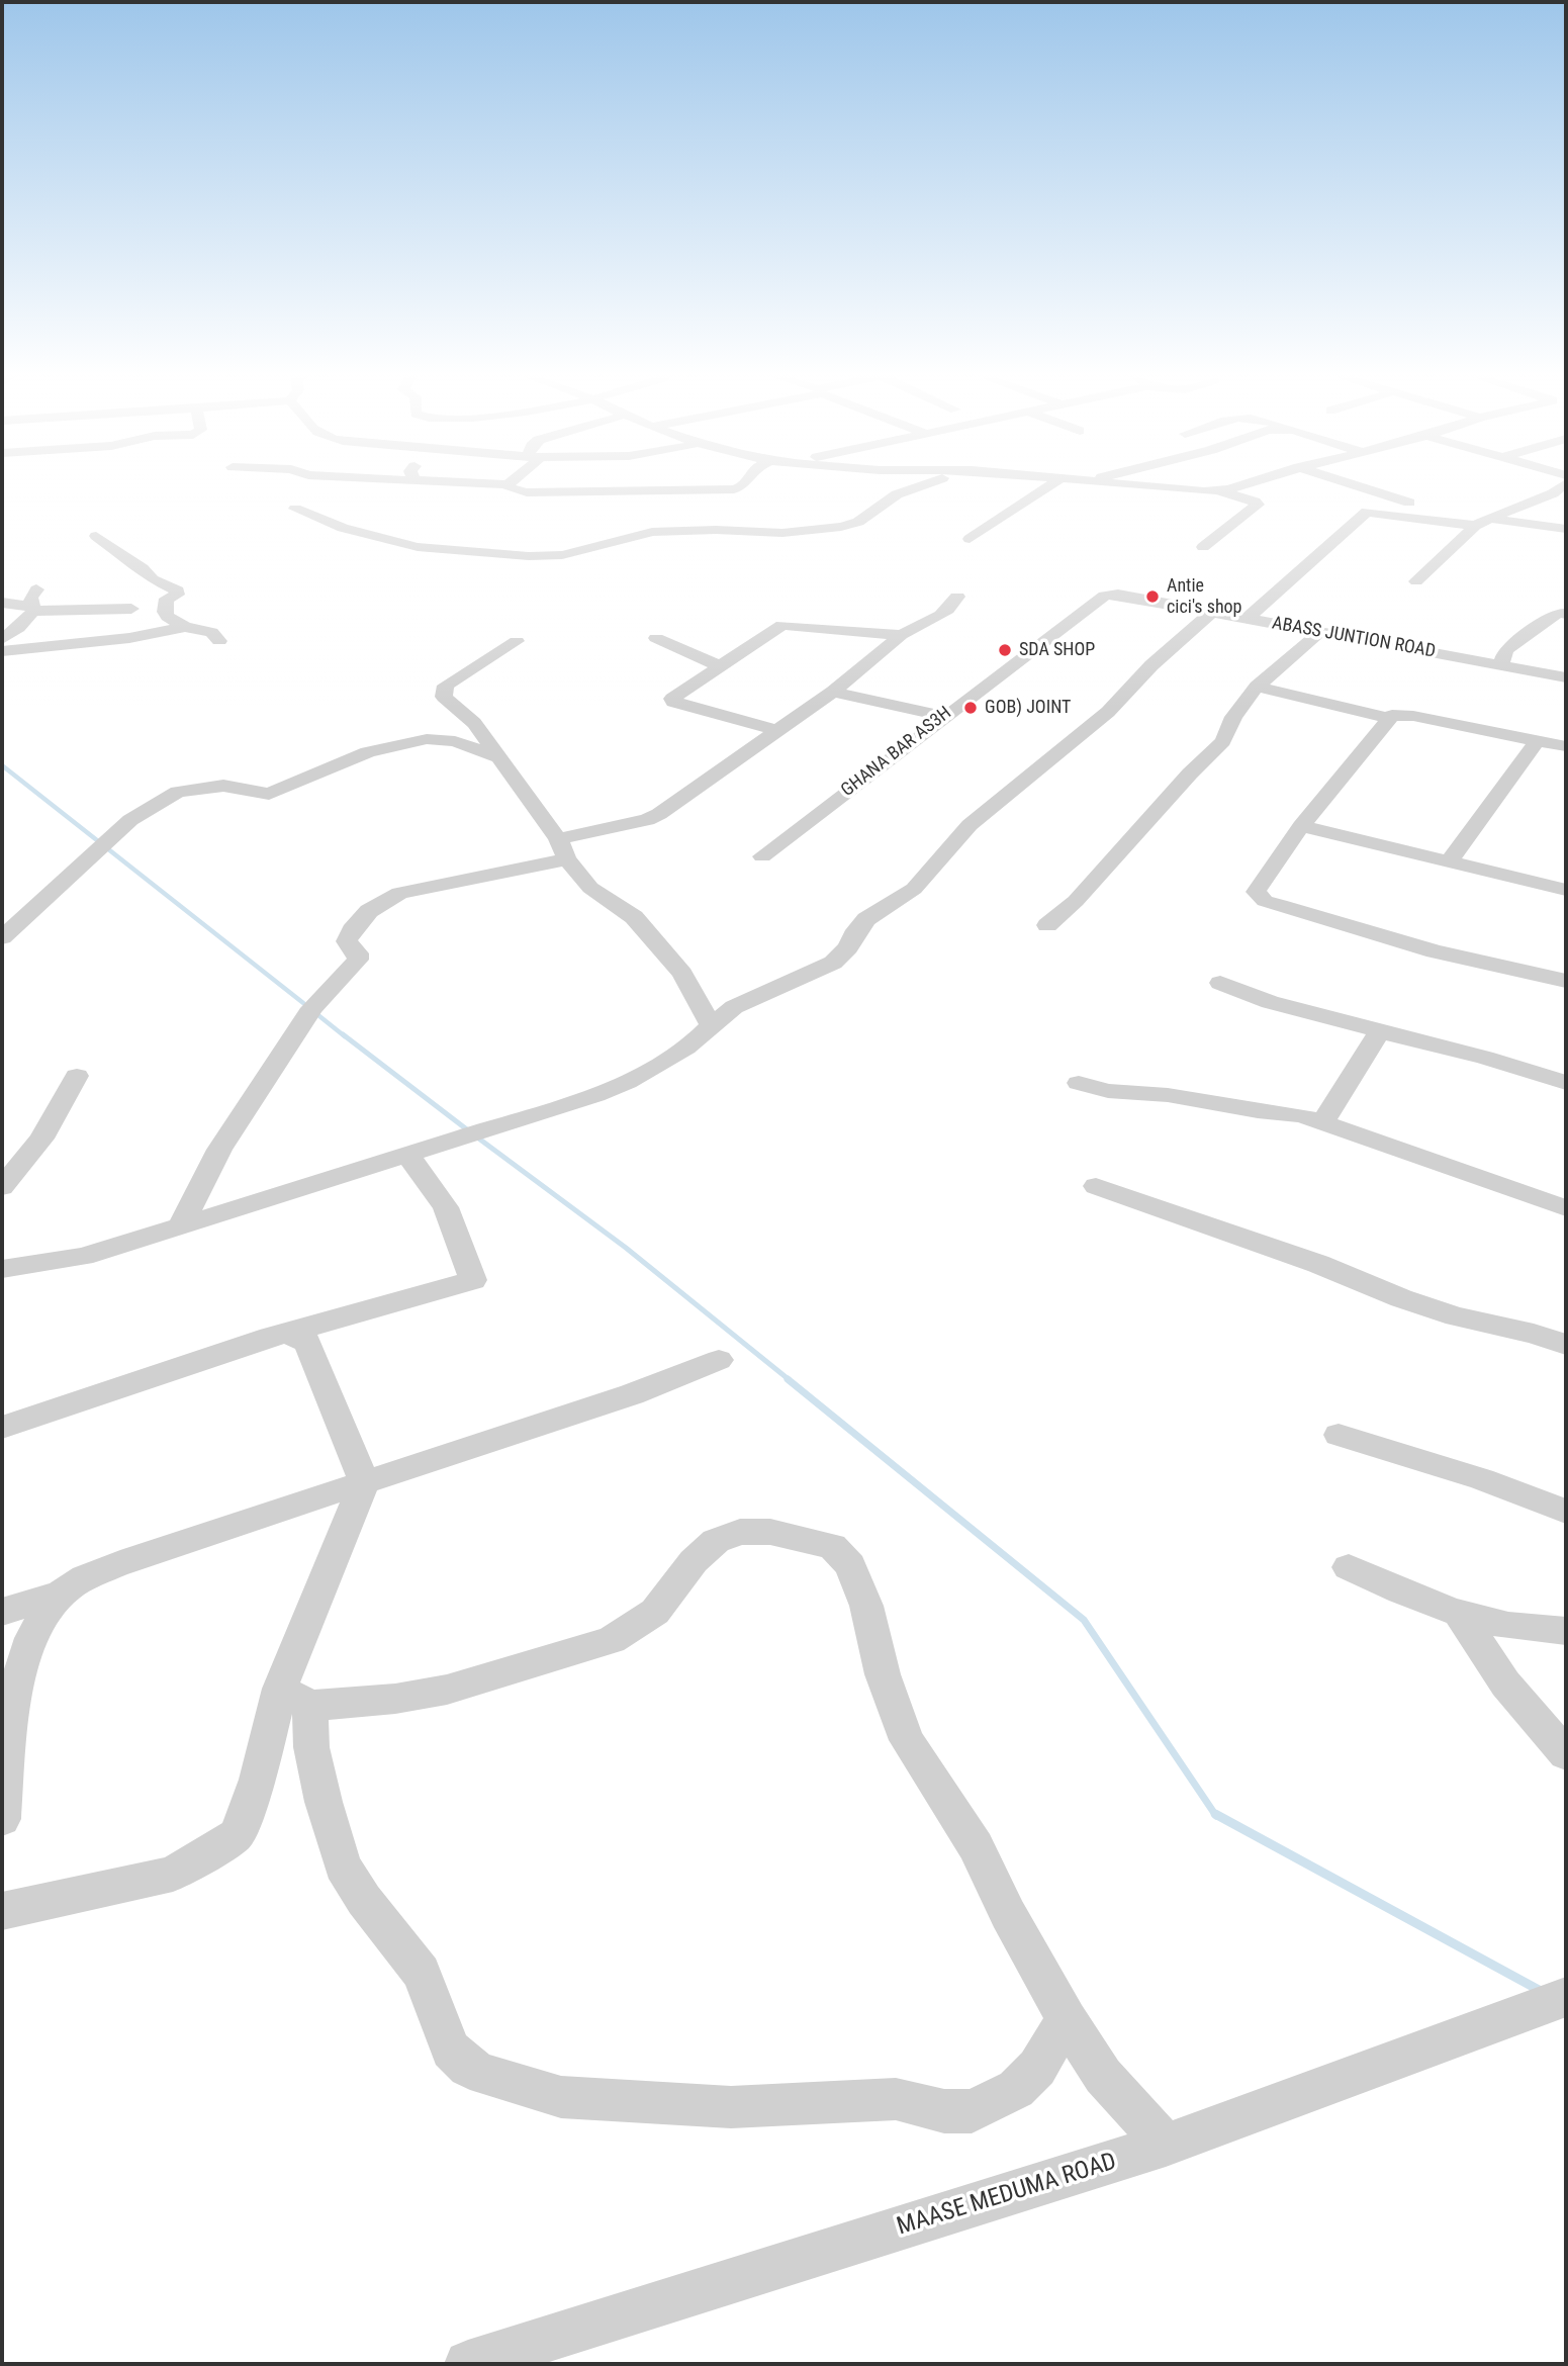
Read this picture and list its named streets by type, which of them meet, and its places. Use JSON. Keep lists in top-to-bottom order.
{
  "streets": {
    "street": ["ABASS JUNTION ROAD", "GHANA BAR AS3H", "MAASE MEDUMA ROAD"]
  },
  "crossings": [
    ["ABASS JUNTION ROAD", "GHANA BAR AS3H"]
  ],
  "places": ["Antie cici's shop", "SDA SHOP", "GOB) JOINT"]
}
